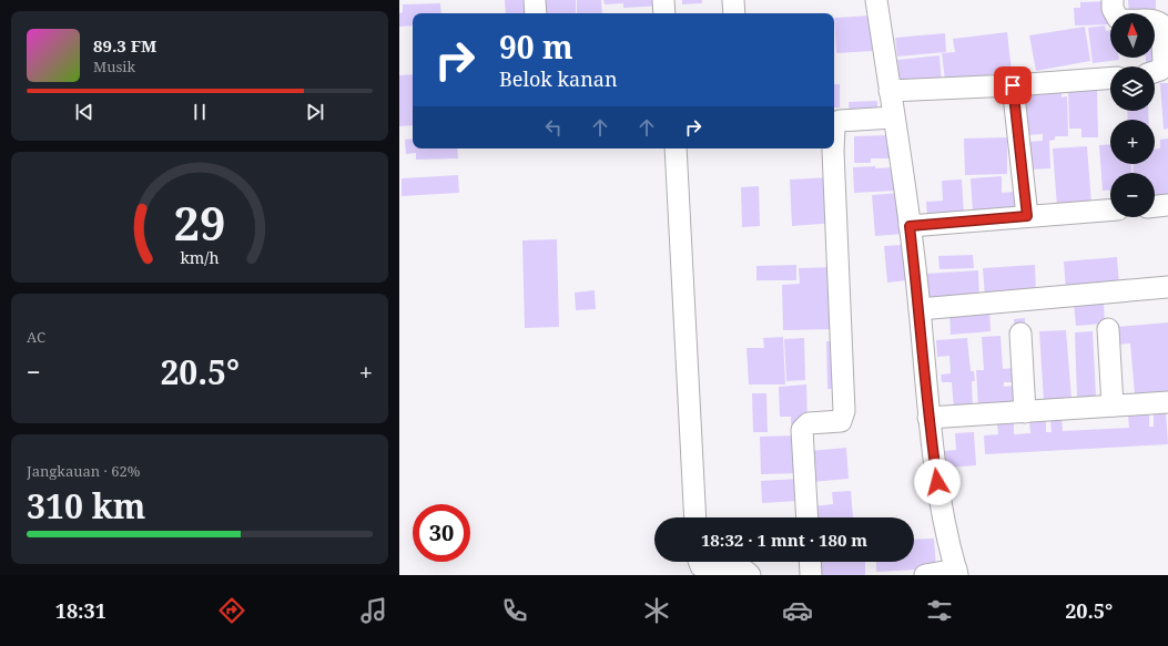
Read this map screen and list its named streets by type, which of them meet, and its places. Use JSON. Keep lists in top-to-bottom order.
{
  "north": "top",
  "page": {
    "map_buttons": ["+", "−"],
    "turn": ["90 m", "Belok kanan"],
    "song": ["89.3 FM", "Musik"],
    "tile": [
      "AC",
      ["Jangkauan · 62%", "310 km"]
    ],
    "heat": ["−", "20.5°", "+"],
    "limit": "30",
    "trip": "18:32 · 1 mnt · 180 m",
    "tabs": ["18:31", "20.5°"],
    "gauge": ["29", "km/h"]
  }
}
